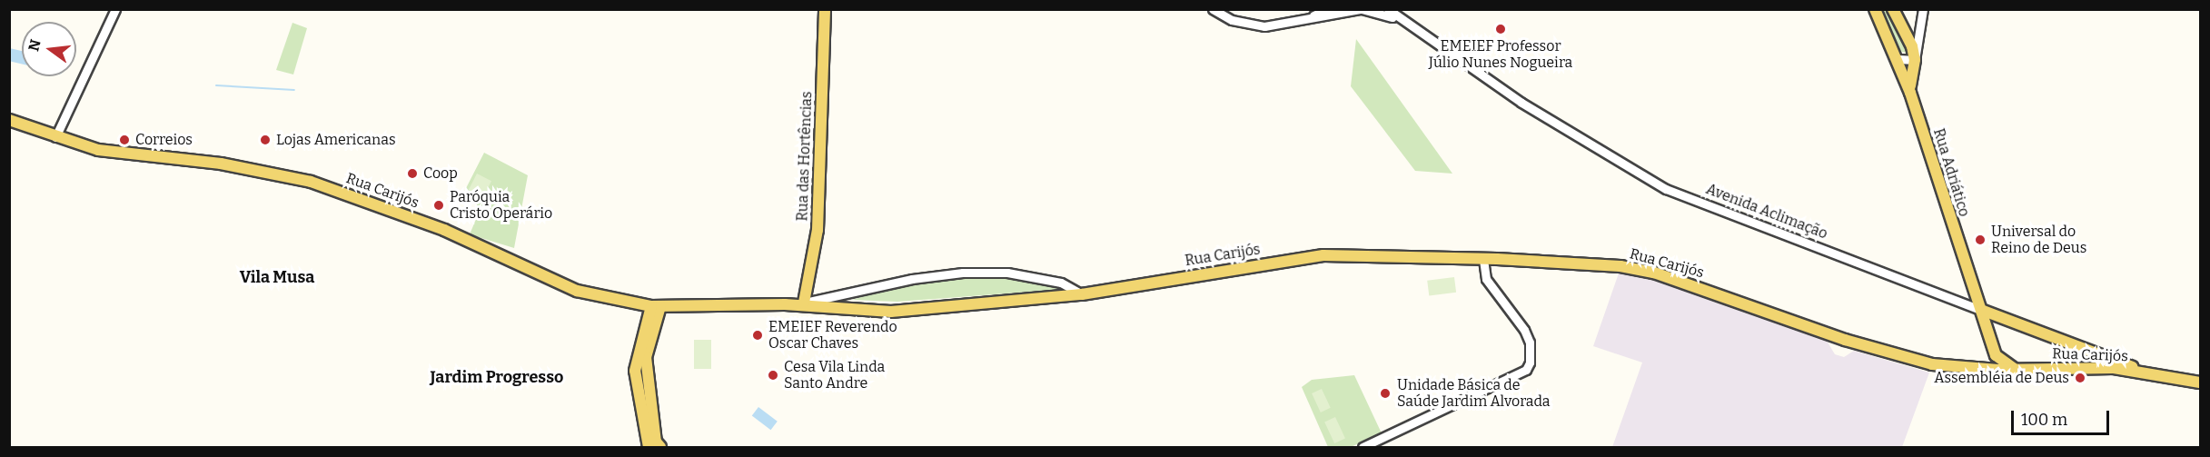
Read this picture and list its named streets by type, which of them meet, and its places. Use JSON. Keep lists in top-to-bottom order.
{
  "streets": {
    "main road": [
      "Rua das Hortências",
      "Rua Adriático",
      "Rua Carijós",
      "Avenida Aclimação"
    ]
  },
  "crossings": [
    ["Rua das Hortências", "Rua Carijós"],
    ["Rua Adriático", "Avenida Aclimação"],
    ["Rua Carijós", "Avenida Aclimação"]
  ],
  "districts": ["Vila Musa", "Jardim Progresso"],
  "places": [
    "EMEIEF Professor Júlio Nunes Nogueira",
    "Correios",
    "Lojas Americanas",
    "Coop",
    "Paróquia Cristo Operário",
    "Universal do Reino de Deus",
    "EMEIEF Reverendo Oscar Chaves",
    "Cesa Vila Linda Santo Andre",
    "Assembléia de Deus",
    "Unidade Básica de Saúde Jardim Alvorada"
  ],
  "scale_bar": "100 m",
  "north": "left"
}
